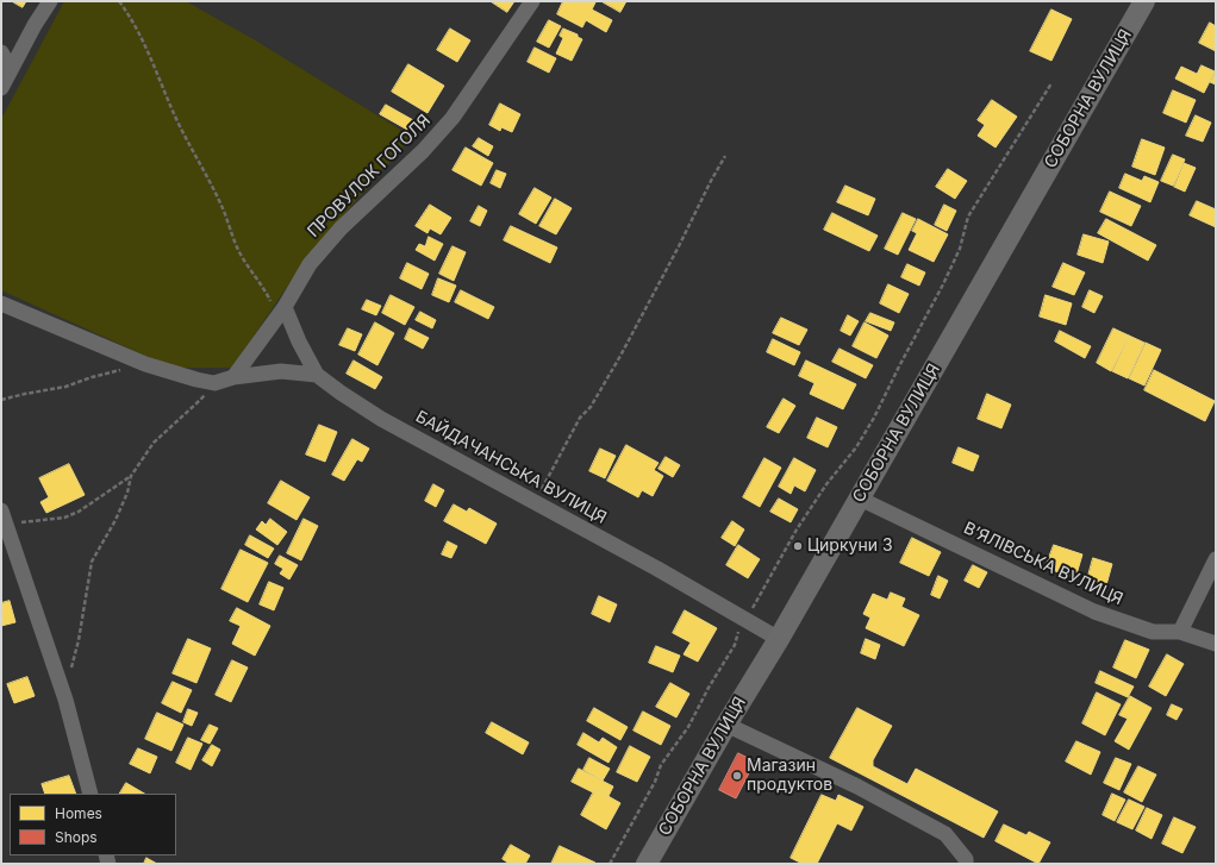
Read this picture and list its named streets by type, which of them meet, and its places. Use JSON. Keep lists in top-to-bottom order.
{
  "streets": {
    "street": [
      "СОБОРНА ВУЛИЦЯ",
      "ПРОВУЛОК ГОГОЛЯ",
      "БАЙДАЧАНСЬКА ВУЛИЦЯ",
      "В’ЯЛІВСЬКА ВУЛИЦЯ"
    ]
  },
  "crossings": [
    ["СОБОРНА ВУЛИЦЯ", "БАЙДАЧАНСЬКА ВУЛИЦЯ"],
    ["СОБОРНА ВУЛИЦЯ", "В’ЯЛІВСЬКА ВУЛИЦЯ"]
  ],
  "places": ["Циркуни 3", "Магазин продуктов"],
  "legend": ["Homes", "Shops"]
}
